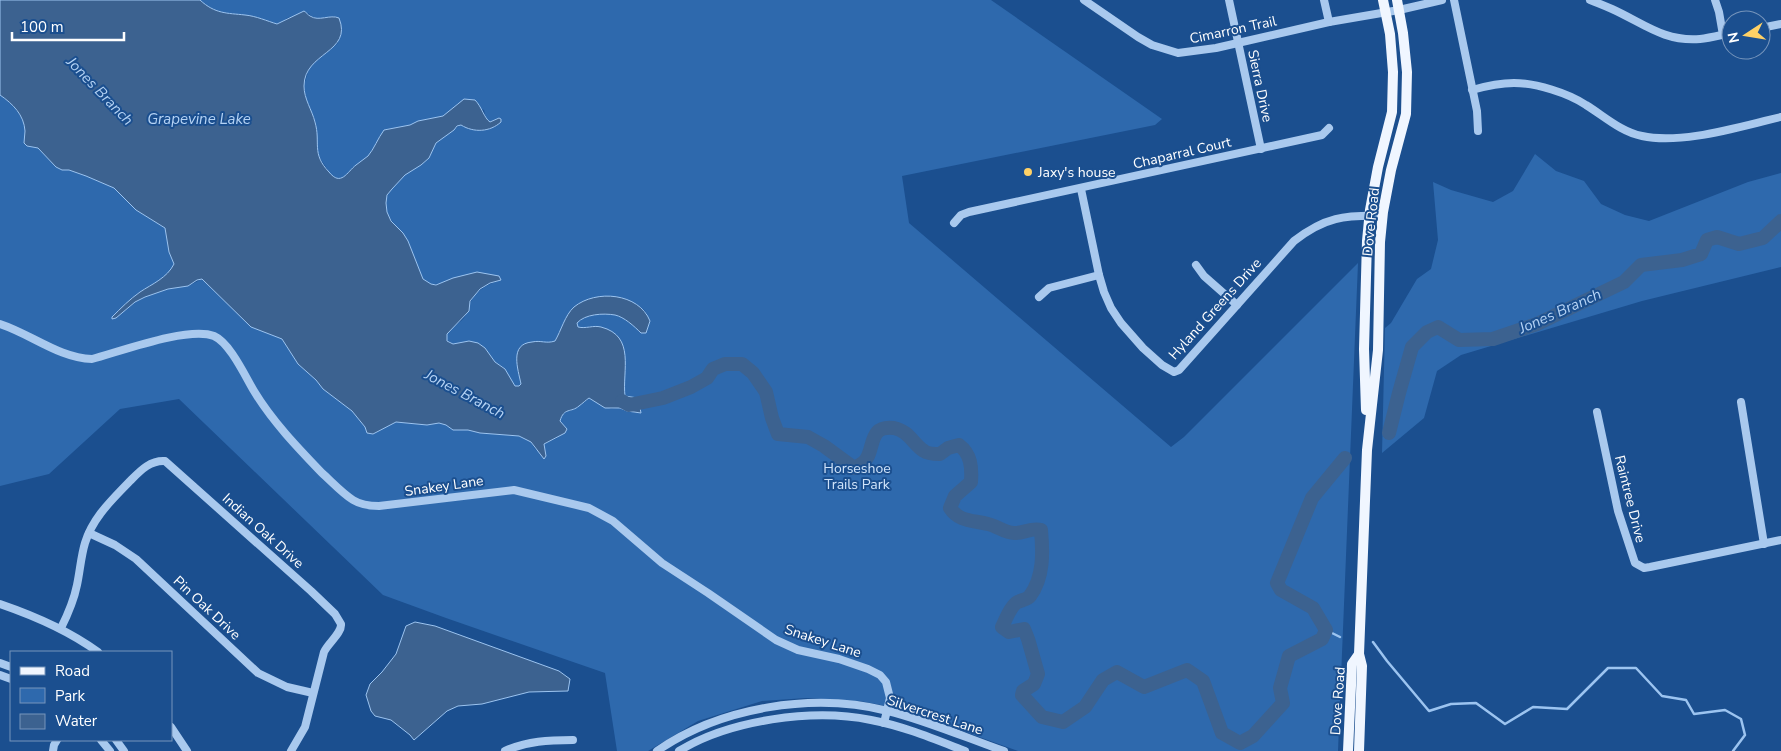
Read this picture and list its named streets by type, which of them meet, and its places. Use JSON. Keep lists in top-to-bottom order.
{
  "streets": {
    "main road": ["Dove Road"],
    "street": [
      "Cimarron Trail",
      "Sierra Drive",
      "Chaparral Court",
      "Hyland Greens Drive",
      "Snakey Lane",
      "Raintree Drive",
      "Indian Oak Drive",
      "Pin Oak Drive",
      "Silvercrest Lane"
    ]
  },
  "crossings": [
    ["Cimarron Trail", "Sierra Drive"],
    ["Cimarron Trail", "Dove Road"],
    ["Sierra Drive", "Chaparral Court"],
    ["Chaparral Court", "Hyland Greens Drive"],
    ["Dove Road", "Hyland Greens Drive"],
    ["Snakey Lane", "Silvercrest Lane"],
    ["Indian Oak Drive", "Pin Oak Drive"]
  ],
  "water": ["Jones Branch", "Grapevine Lake"],
  "parks": ["Horseshoe Trails Park"],
  "places": ["Jaxy's house"],
  "legend": ["Road", "Park", "Water"],
  "scale_bar": "100 m",
  "north": "left"
}
